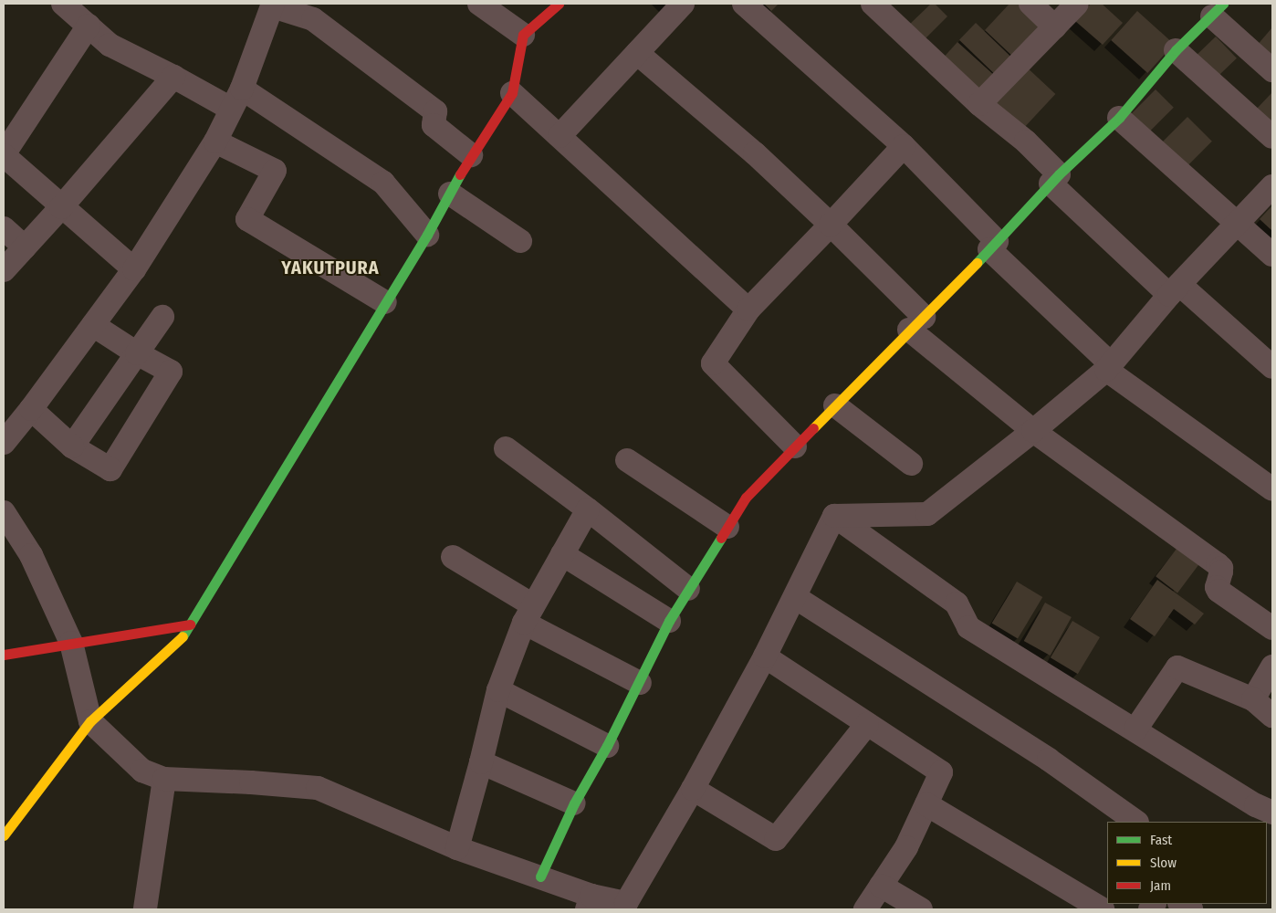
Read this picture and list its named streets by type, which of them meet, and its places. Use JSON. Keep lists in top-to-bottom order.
{
  "districts": ["YAKUTPURA"],
  "legend": ["Fast", "Slow", "Jam"]
}
